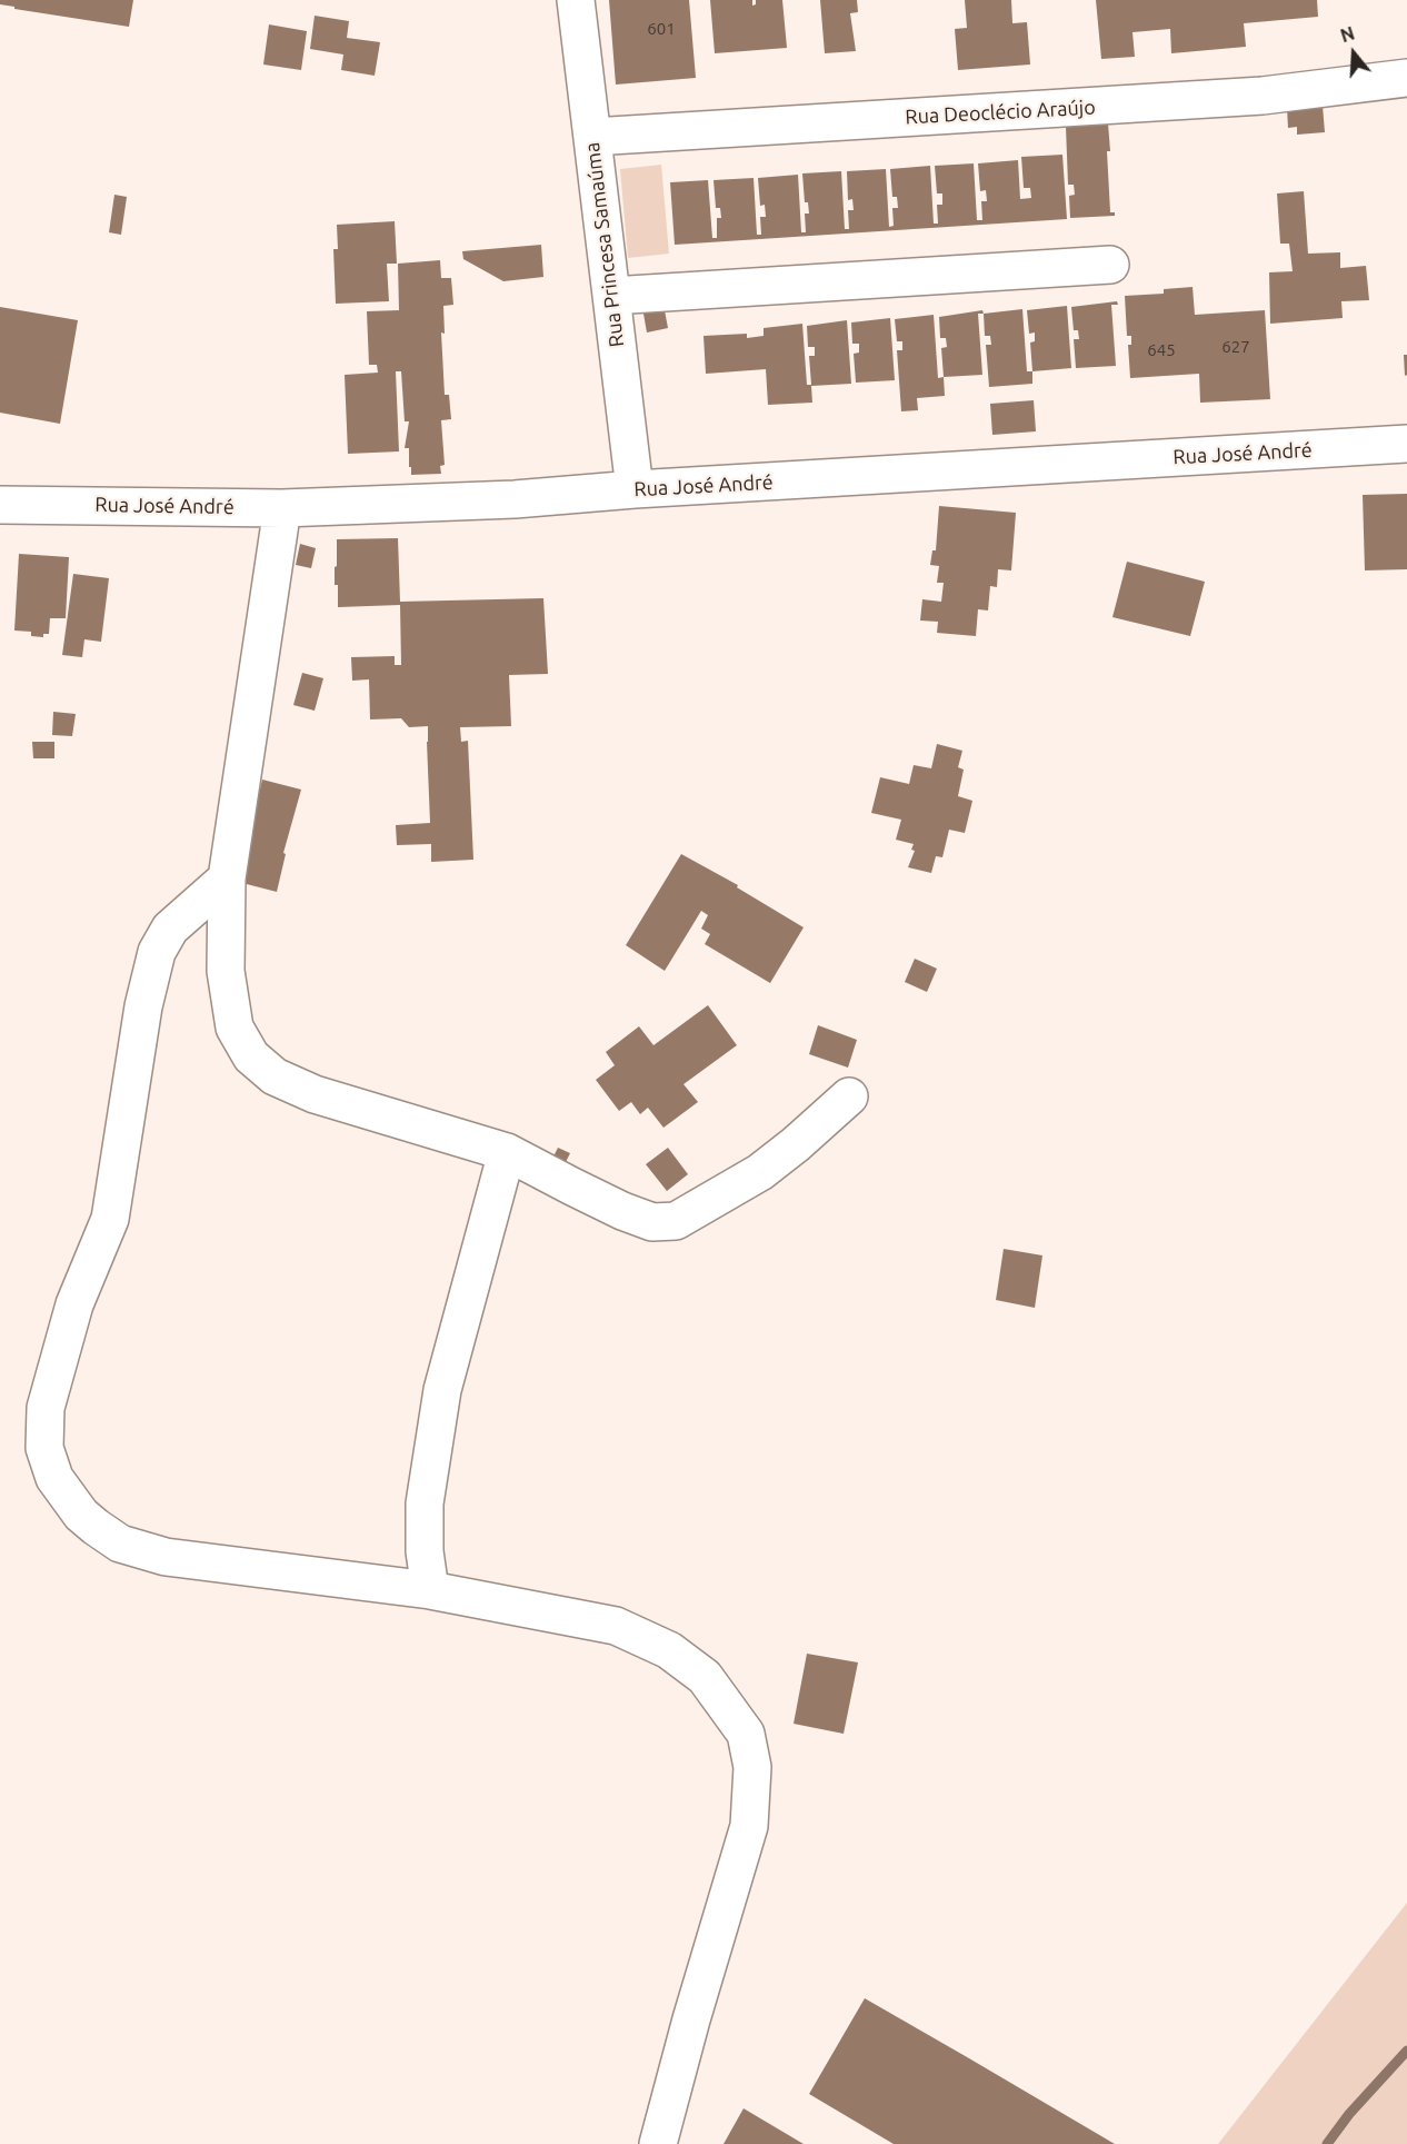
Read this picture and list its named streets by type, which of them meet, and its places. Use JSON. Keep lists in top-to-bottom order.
{
  "streets": {
    "street": ["Rua Deoclécio Araújo", "Rua Princesa Samaúma", "Rua José André"]
  },
  "crossings": [
    ["Rua Deoclécio Araújo", "Rua Princesa Samaúma"],
    ["Rua Princesa Samaúma", "Rua José André"]
  ],
  "house_numbers": ["601", "627", "645"],
  "north": "top"
}
